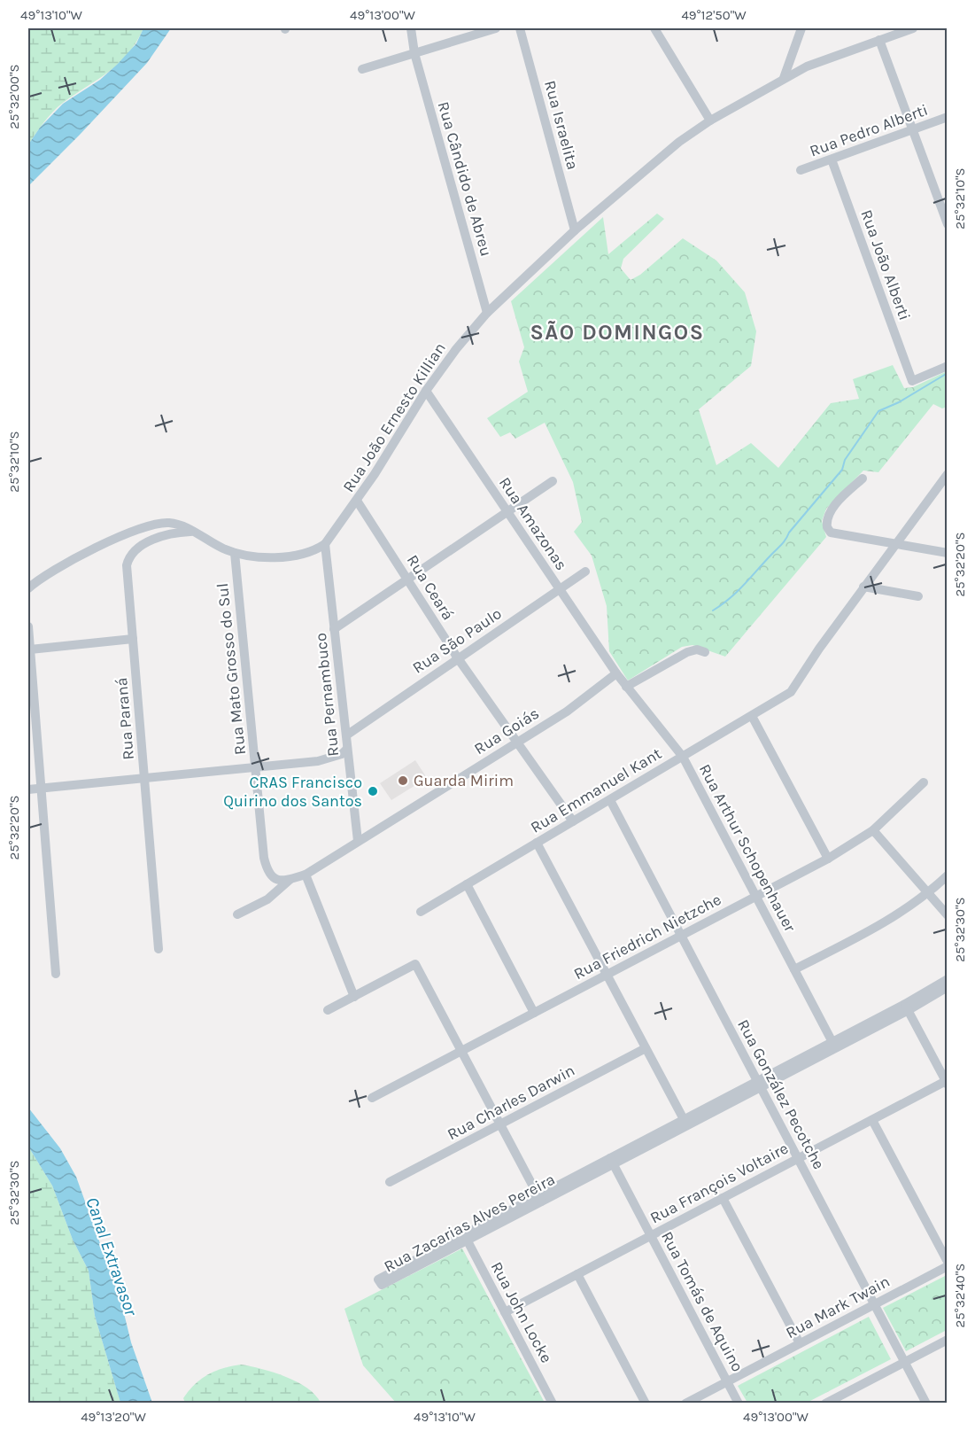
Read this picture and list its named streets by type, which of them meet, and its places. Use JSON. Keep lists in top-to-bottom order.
{
  "streets": {
    "street": [
      "Rua Israelita",
      "Rua Pedro Alberti",
      "Rua Cândido de Abreu",
      "Rua João Alberti",
      "Rua João Ernesto Killian",
      "Rua Amazonas",
      "Rua Ceará",
      "Rua São Paulo",
      "Rua Mato Grosso do Sul",
      "Rua Pernambuco",
      "Rua Paraná",
      "Rua Goiás",
      "Rua Emmanuel Kant",
      "Rua Arthur Schopenhauer",
      "Rua Friedrich Nietzche",
      "Rua González Pecotche",
      "Rua Charles Darwin",
      "Rua François Voltaire",
      "Rua Zacarias Alves Pereira",
      "Rua Tomás de Aquino",
      "Rua Mark Twain",
      "Rua John Locke"
    ]
  },
  "crossings": [
    ["Rua Israelita", "Rua João Ernesto Killian"],
    ["Rua Pedro Alberti", "Rua João Alberti"],
    ["Rua Cândido de Abreu", "Rua João Ernesto Killian"],
    ["Rua João Ernesto Killian", "Rua Amazonas"],
    ["Rua João Ernesto Killian", "Rua Ceará"],
    ["Rua João Ernesto Killian", "Rua Pernambuco"],
    ["Rua Amazonas", "Rua São Paulo"],
    ["Rua Amazonas", "Rua Goiás"],
    ["Rua Amazonas", "Rua Arthur Schopenhauer"],
    ["Rua Ceará", "Rua São Paulo"],
    ["Rua Ceará", "Rua Goiás"],
    ["Rua Ceará", "Rua Emmanuel Kant"],
    ["Rua São Paulo", "Rua Pernambuco"],
    ["Rua Mato Grosso do Sul", "Rua Goiás"],
    ["Rua Pernambuco", "Rua Goiás"],
    ["Rua Goiás", "Rua Arthur Schopenhauer"],
    ["Rua Emmanuel Kant", "Rua Arthur Schopenhauer"],
    ["Rua Emmanuel Kant", "Rua González Pecotche"],
    ["Rua Arthur Schopenhauer", "Rua Friedrich Nietzche"],
    ["Rua Arthur Schopenhauer", "Rua Zacarias Alves Pereira"],
    ["Rua Friedrich Nietzche", "Rua González Pecotche"],
    ["Rua González Pecotche", "Rua François Voltaire"],
    ["Rua González Pecotche", "Rua Zacarias Alves Pereira"],
    ["Rua González Pecotche", "Rua Mark Twain"],
    ["Rua François Voltaire", "Rua Tomás de Aquino"],
    ["Rua François Voltaire", "Rua John Locke"],
    ["Rua Zacarias Alves Pereira", "Rua Tomás de Aquino"],
    ["Rua Zacarias Alves Pereira", "Rua John Locke"],
    ["Rua Tomás de Aquino", "Rua Mark Twain"]
  ],
  "districts": ["SÃO DOMINGOS"],
  "water": ["Canal Extravasor"],
  "places": ["Guarda Mirim", "CRAS Francisco Quirino dos Santos"],
  "coordinates": [
    "49°13'10\"W",
    "49°13'00\"W",
    "49°12'50\"W",
    "25°32'00\"S",
    "25°32'10\"S",
    "25°32'20\"S",
    "25°32'30\"S",
    "25°32'40\"S",
    "49°13'20\"W"
  ]
}
